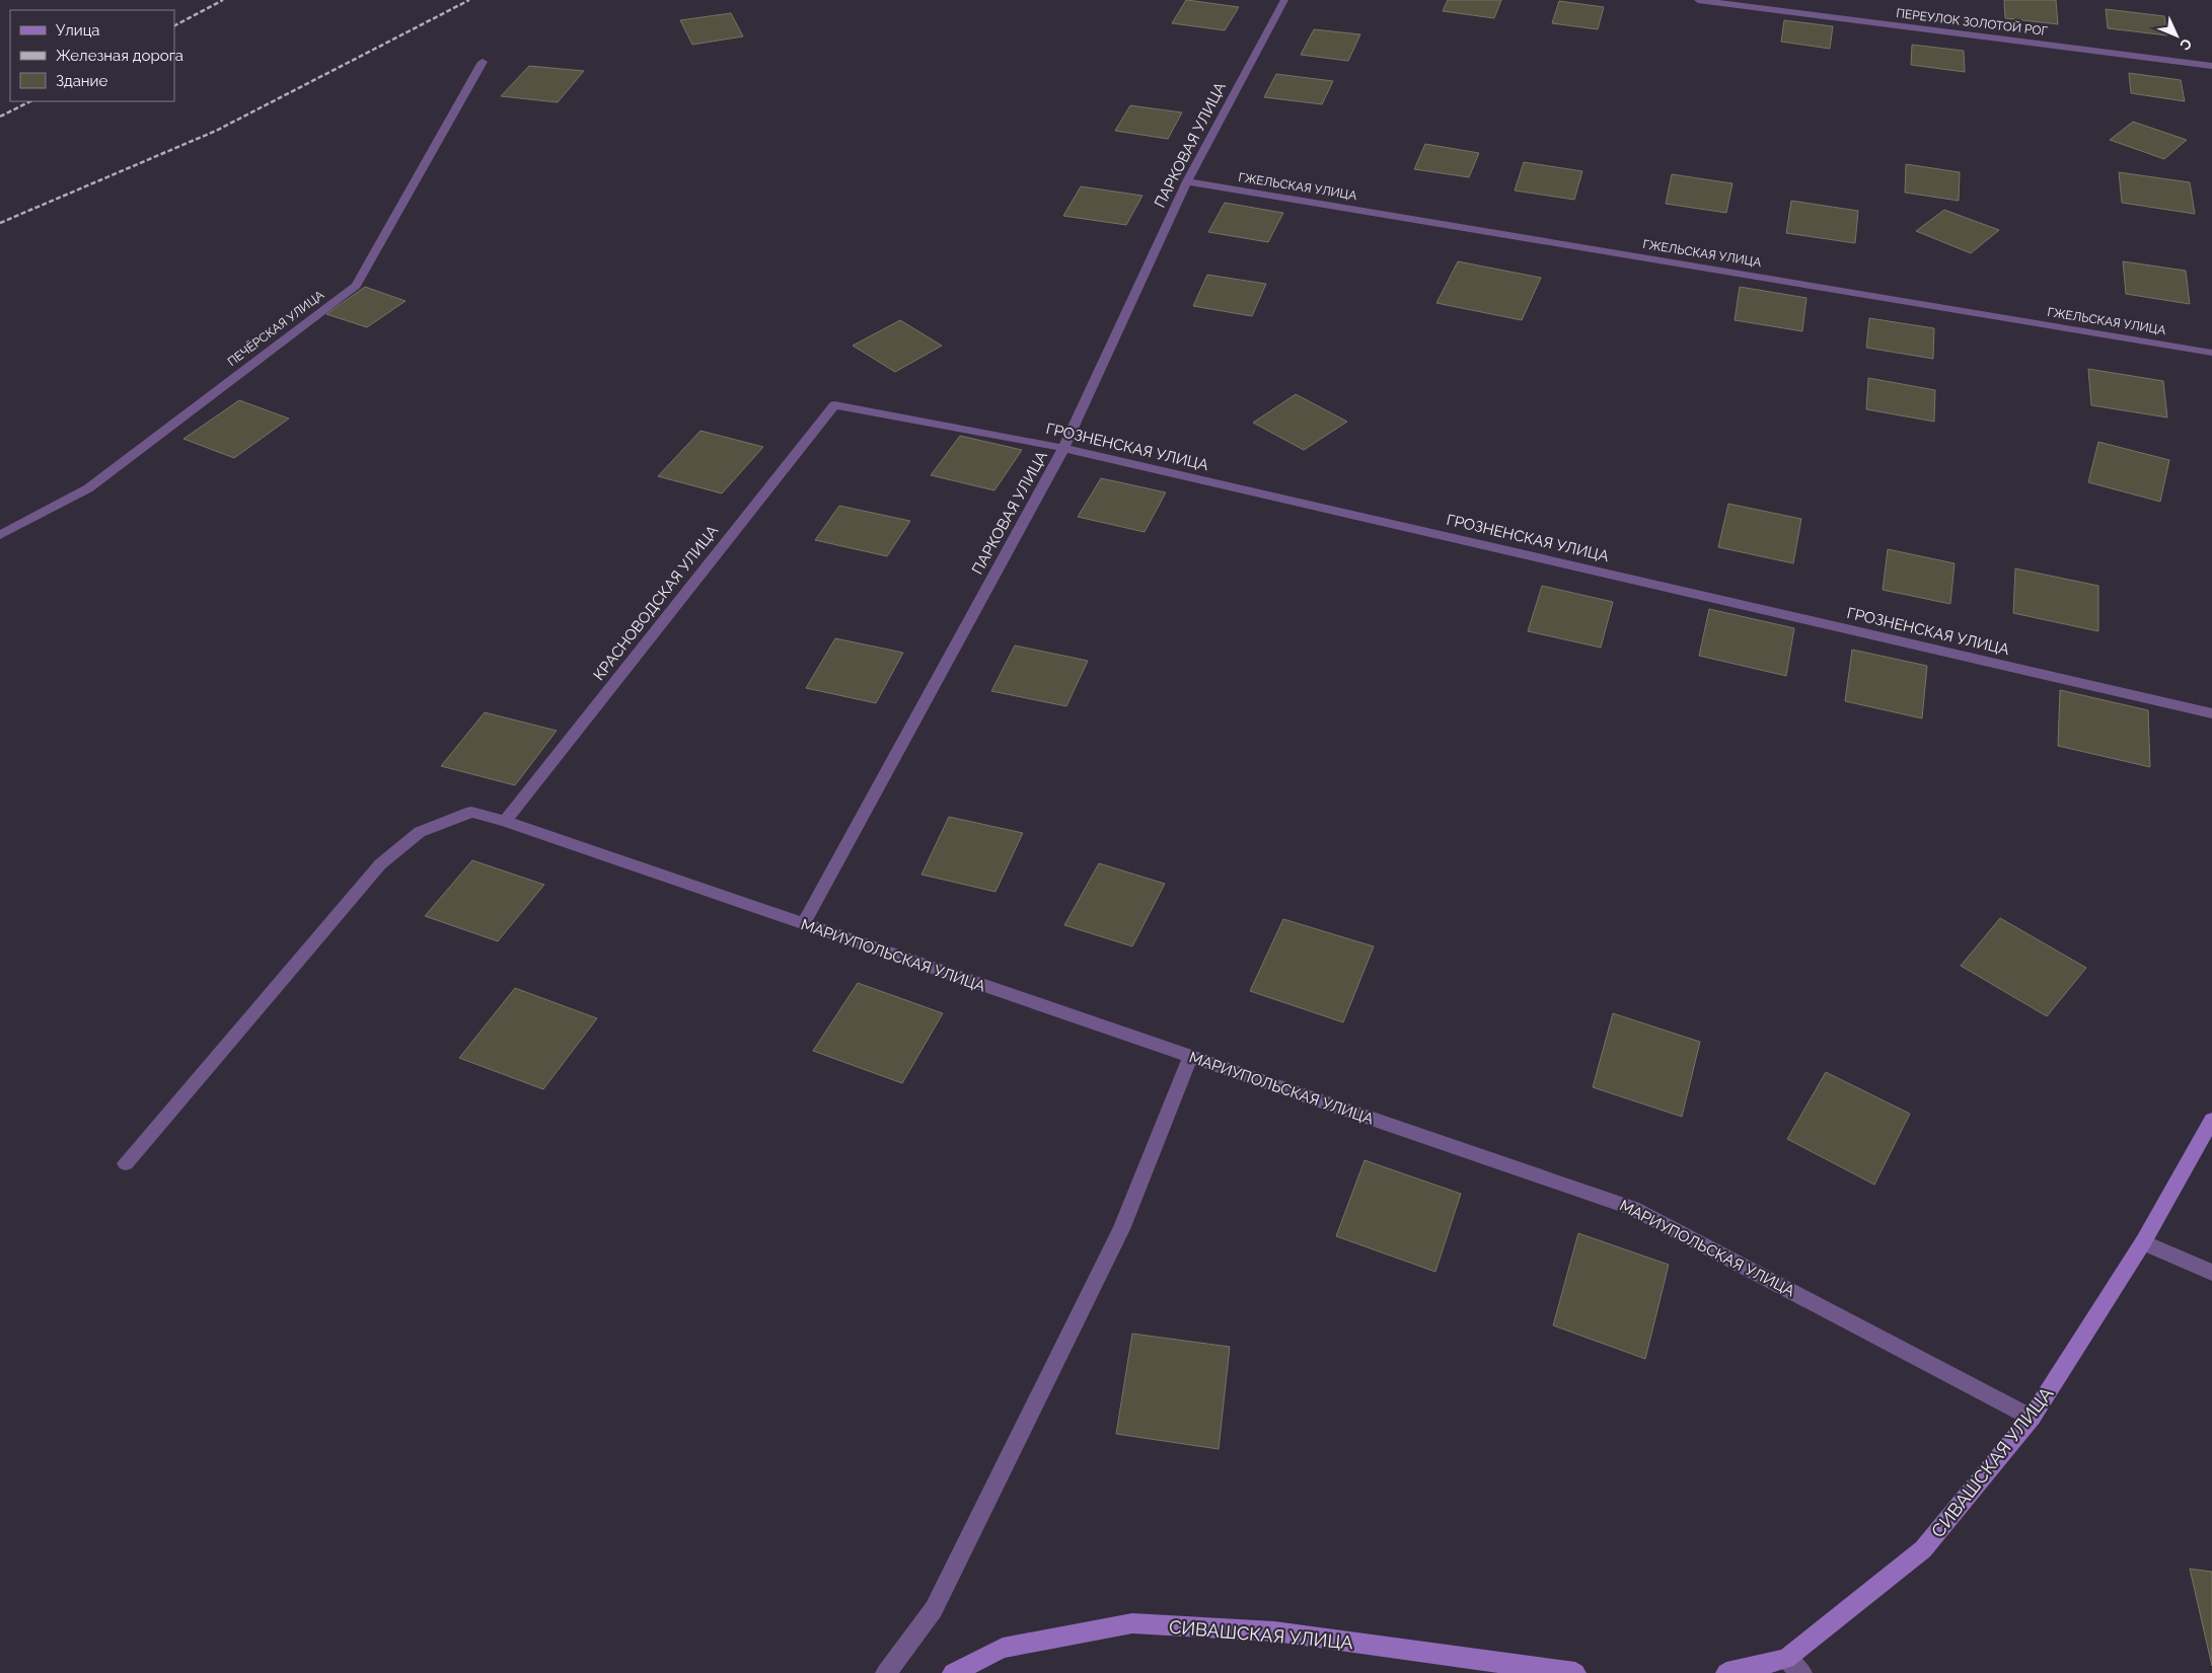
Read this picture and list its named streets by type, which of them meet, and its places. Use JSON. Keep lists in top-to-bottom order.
{
  "streets": {
    "street": [
      "ПЕРЕУЛОК ЗОЛОТОЙ РОГ",
      "ПАРКОВАЯ УЛИЦА",
      "ГЖЕЛЬСКАЯ УЛИЦА",
      "ПЕЧЁРСКАЯ УЛИЦА",
      "ГРОЗНЕНСКАЯ УЛИЦА",
      "КРАСНОВОДСКАЯ УЛИЦА",
      "МАРИУПОЛЬСКАЯ УЛИЦА",
      "СИВАШСКАЯ УЛИЦА"
    ]
  },
  "crossings": [
    ["ПАРКОВАЯ УЛИЦА", "ГЖЕЛЬСКАЯ УЛИЦА"],
    ["ПАРКОВАЯ УЛИЦА", "ГРОЗНЕНСКАЯ УЛИЦА"],
    ["ПАРКОВАЯ УЛИЦА", "МАРИУПОЛЬСКАЯ УЛИЦА"],
    ["ГРОЗНЕНСКАЯ УЛИЦА", "КРАСНОВОДСКАЯ УЛИЦА"],
    ["КРАСНОВОДСКАЯ УЛИЦА", "МАРИУПОЛЬСКАЯ УЛИЦА"],
    ["МАРИУПОЛЬСКАЯ УЛИЦА", "СИВАШСКАЯ УЛИЦА"]
  ],
  "legend": ["Улица", "Железная дорога", "Здание"],
  "north": "bottom right"
}
